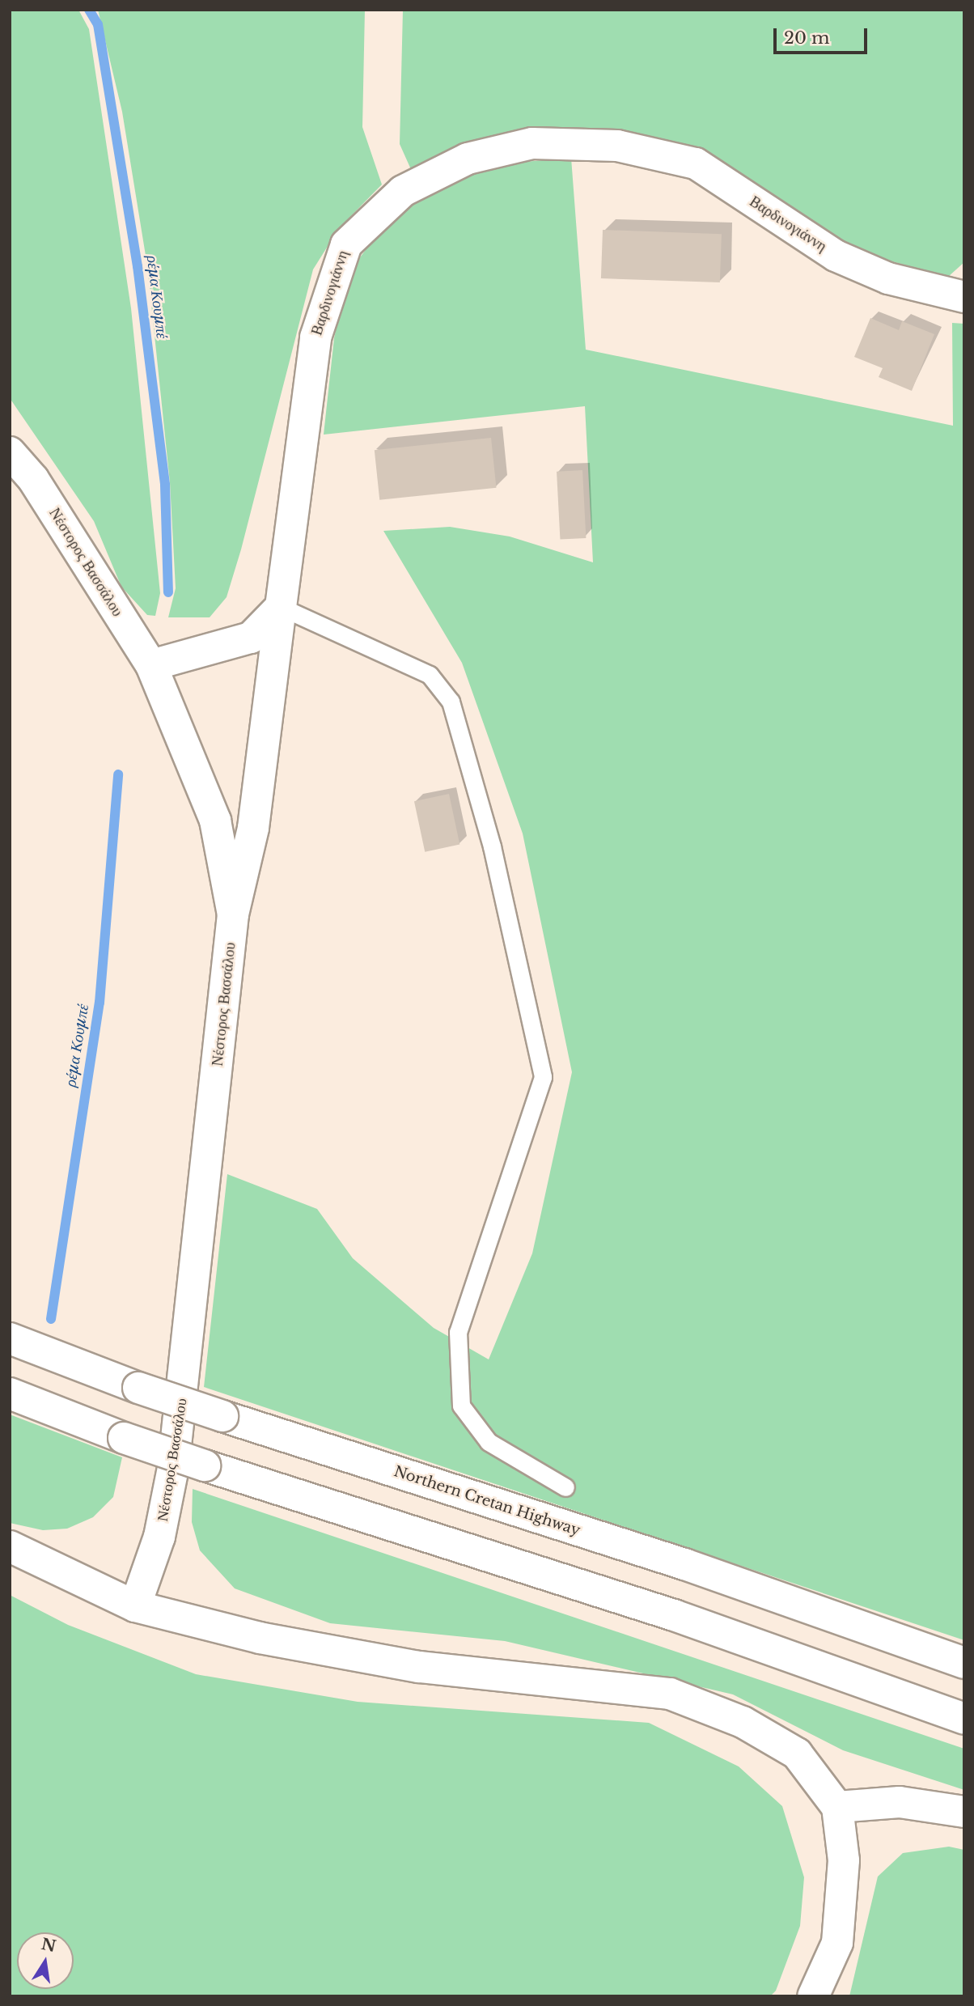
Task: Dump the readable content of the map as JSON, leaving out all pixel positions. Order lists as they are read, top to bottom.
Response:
{
  "streets": {
    "main road": ["Βαρδινογιάννη", "Νέστορος Βασσάλου", "Northern Cretan Highway"]
  },
  "crossings": [
    ["Βαρδινογιάννη", "Νέστορος Βασσάλου"]
  ],
  "water": ["ρέμα Κουμπέ"],
  "scale_bar": "20 m",
  "north": "top"
}
